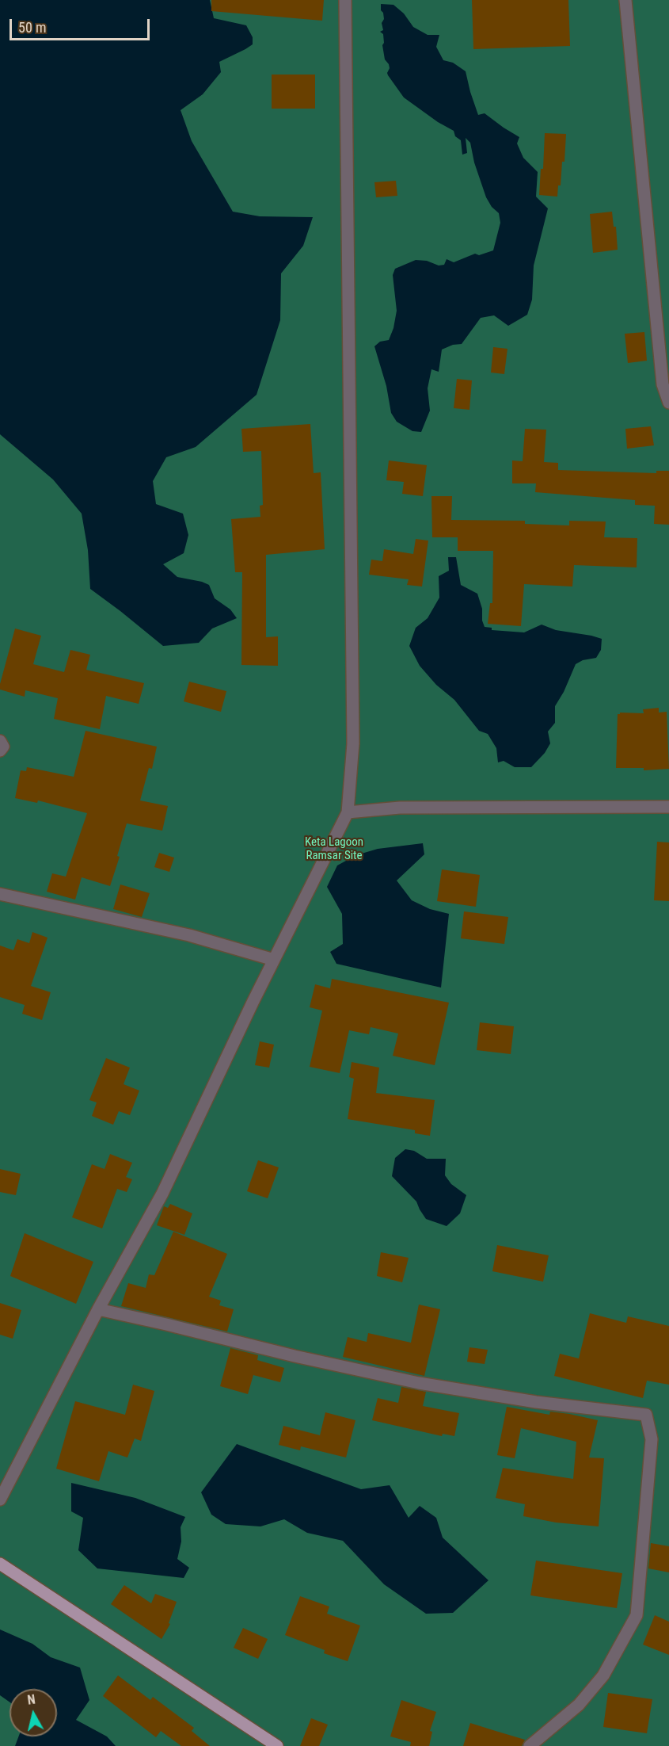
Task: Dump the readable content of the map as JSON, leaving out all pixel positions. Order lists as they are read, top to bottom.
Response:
{
  "parks": ["Keta Lagoon Ramsar Site"],
  "scale_bar": "50 m",
  "north": "top"
}
